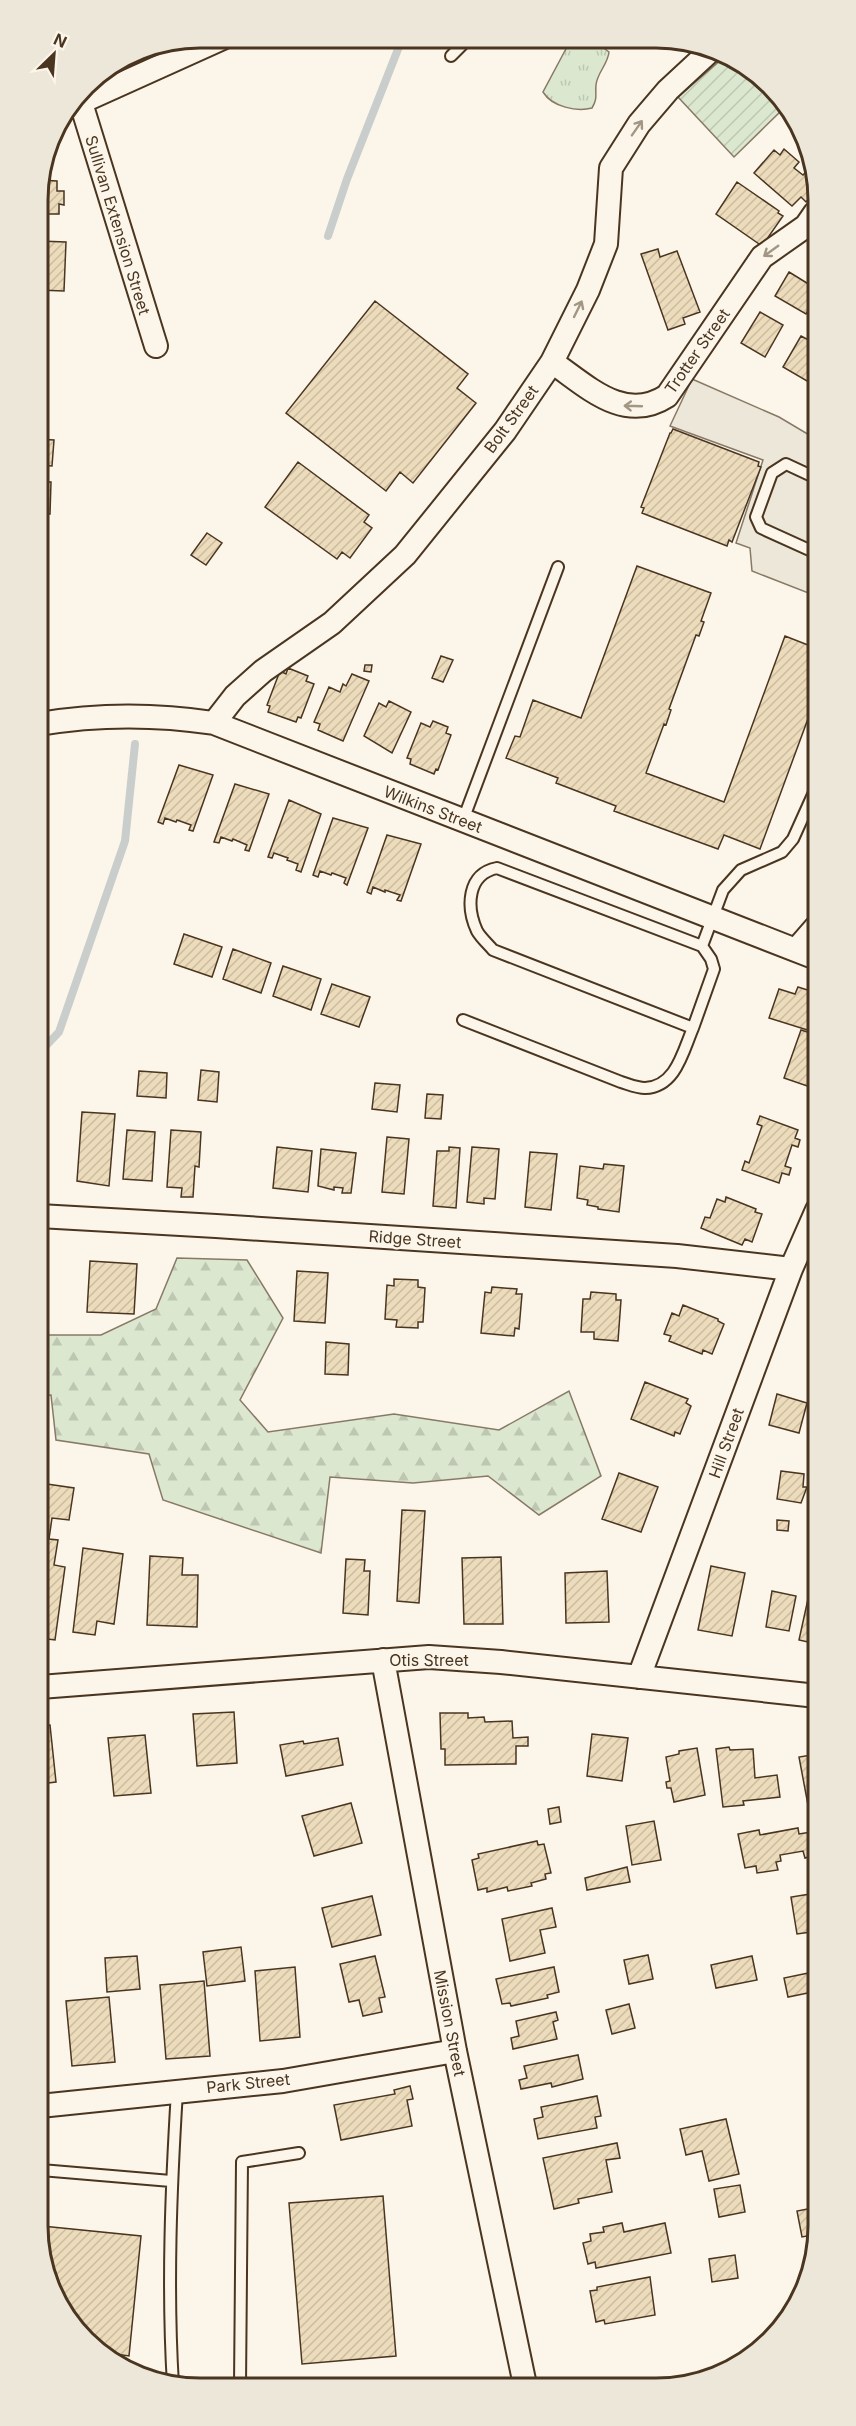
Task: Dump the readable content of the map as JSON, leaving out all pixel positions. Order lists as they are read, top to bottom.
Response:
{
  "streets": {
    "street": [
      "Sullivan Extension Street",
      "Trotter Street",
      "Bolt Street",
      "Wilkins Street",
      "Ridge Street",
      "Hill Street",
      "Otis Street",
      "Mission Street",
      "Park Street"
    ]
  },
  "crossings": [
    ["Trotter Street", "Bolt Street"],
    ["Bolt Street", "Wilkins Street"],
    ["Ridge Street", "Hill Street"],
    ["Hill Street", "Otis Street"],
    ["Otis Street", "Mission Street"],
    ["Mission Street", "Park Street"]
  ],
  "one_way": ["Trotter Street", "Bolt Street"],
  "north": "top right"
}
